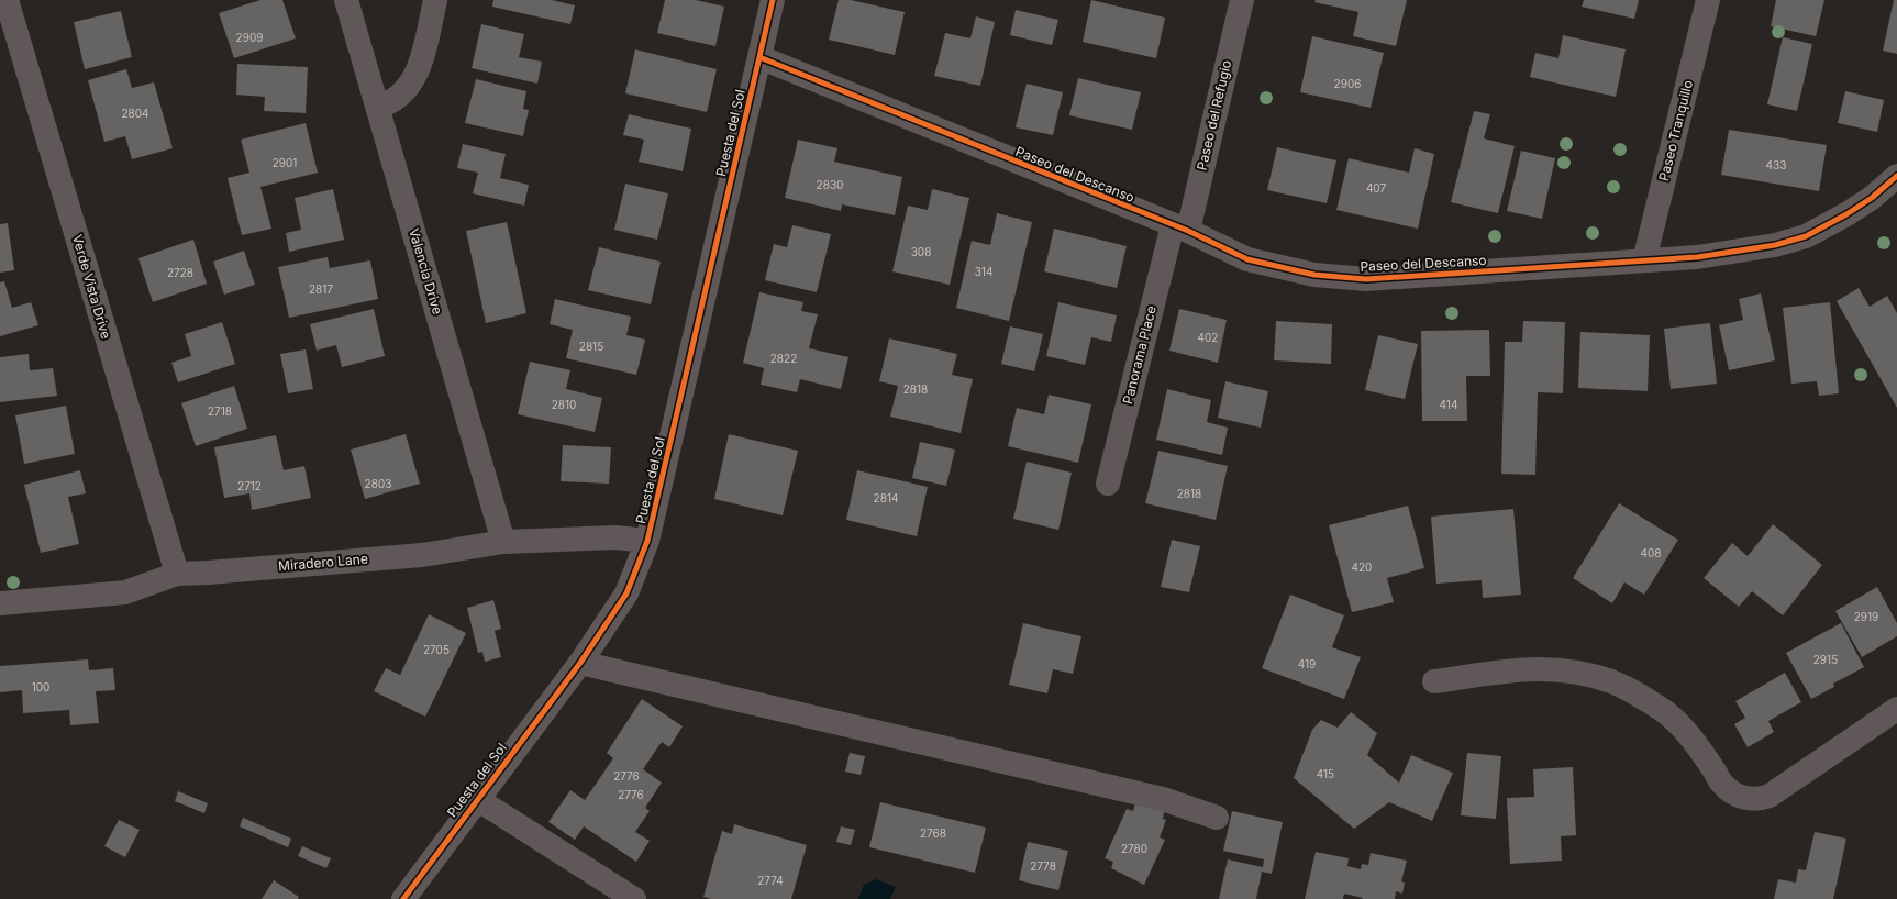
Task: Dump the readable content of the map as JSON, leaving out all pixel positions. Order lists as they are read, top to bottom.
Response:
{
  "streets": {
    "street": [
      "Paseo del Refugio",
      "Paseo Tranquillo",
      "Puesta del Sol",
      "Paseo del Descanso",
      "Valencia Drive",
      "Verde Vista Drive",
      "Panorama Place",
      "Miradero Lane"
    ]
  },
  "crossings": [
    ["Paseo del Refugio", "Paseo del Descanso"],
    ["Paseo del Refugio", "Panorama Place"],
    ["Paseo Tranquillo", "Paseo del Descanso"],
    ["Puesta del Sol", "Paseo del Descanso"],
    ["Puesta del Sol", "Miradero Lane"],
    ["Paseo del Descanso", "Panorama Place"],
    ["Valencia Drive", "Miradero Lane"],
    ["Verde Vista Drive", "Miradero Lane"]
  ],
  "house_numbers": [
    "2909",
    "2906",
    "2804",
    "2901",
    "433",
    "2830",
    "407",
    "308",
    "314",
    "2728",
    "2817",
    "402",
    "2815",
    "2822",
    "2818",
    "2810",
    "414",
    "2718",
    "2803",
    "2712",
    "2818",
    "2814",
    "408",
    "420",
    "2919",
    "2705",
    "2915",
    "419",
    "100",
    "415",
    "2776",
    "2776",
    "2768",
    "2780",
    "2778",
    "2774"
  ]
}
